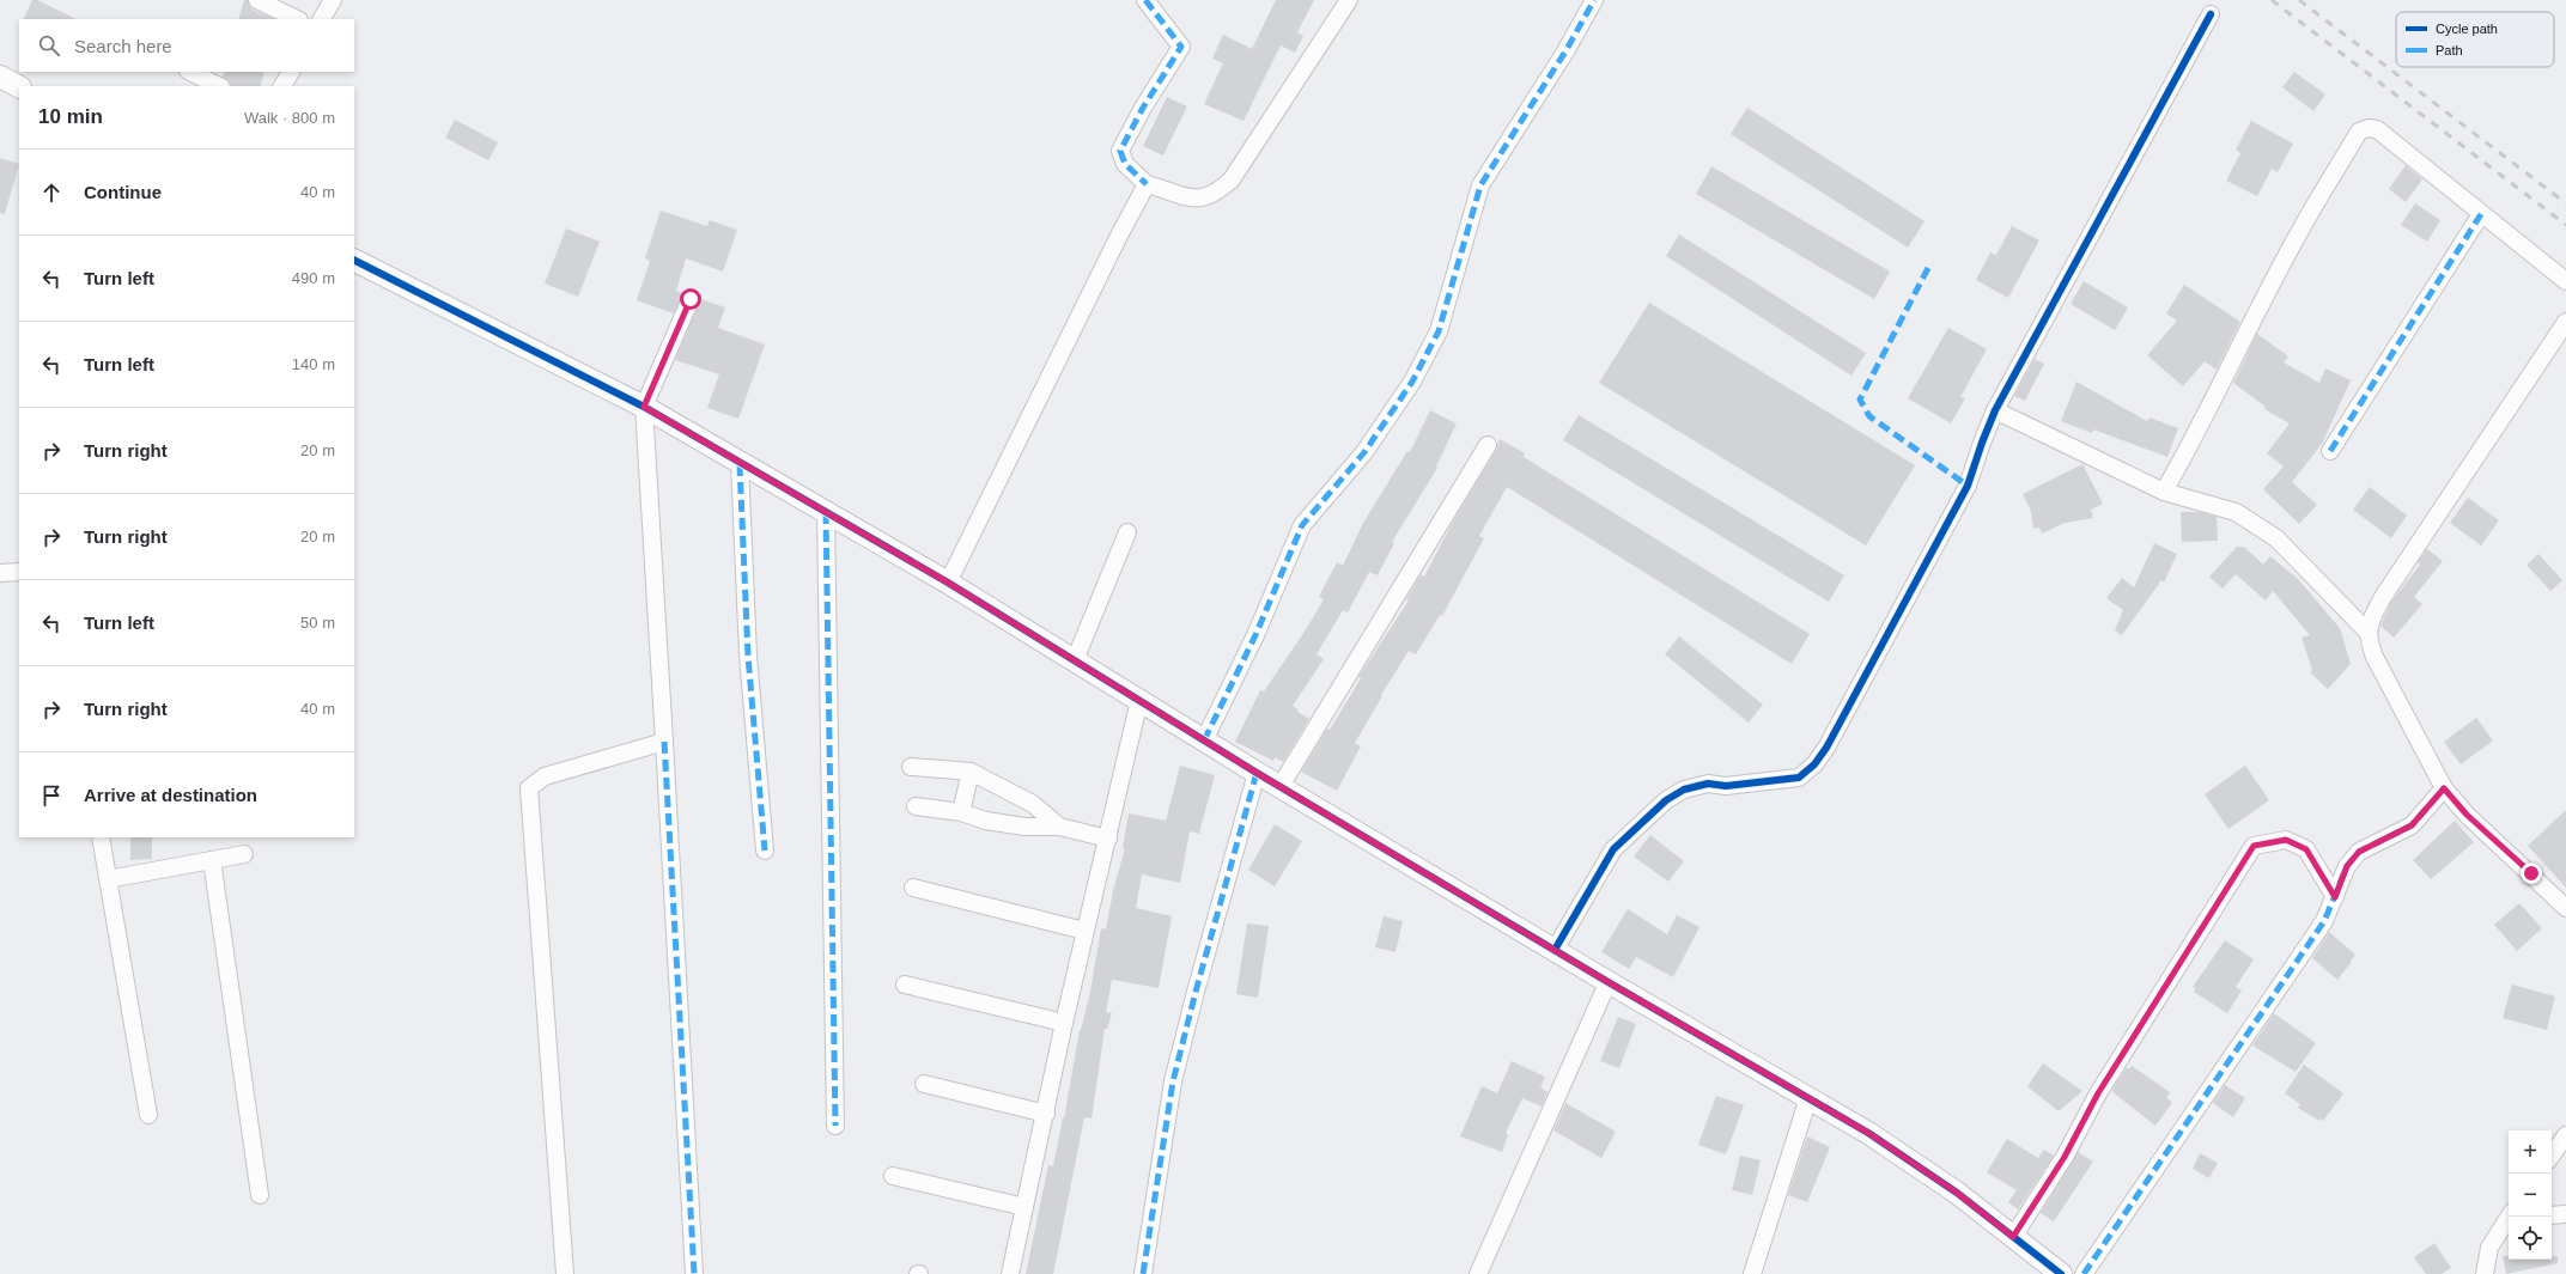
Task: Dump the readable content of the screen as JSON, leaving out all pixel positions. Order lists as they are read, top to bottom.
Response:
{
  "legend": ["Cycle path", "Path"],
  "page": {
    "search": "Search here",
    "heading": ["10 min", "Walk · 800 m"],
    "list": [
      ["Continue", "40 m"],
      ["Turn left", "490 m"],
      ["Turn left", "140 m"],
      ["Turn right", "20 m"],
      ["Turn right", "20 m"],
      ["Turn left", "50 m"],
      ["Turn right", "40 m"],
      "Arrive at destination"
    ],
    "map_buttons": ["+", "−"]
  }
}
